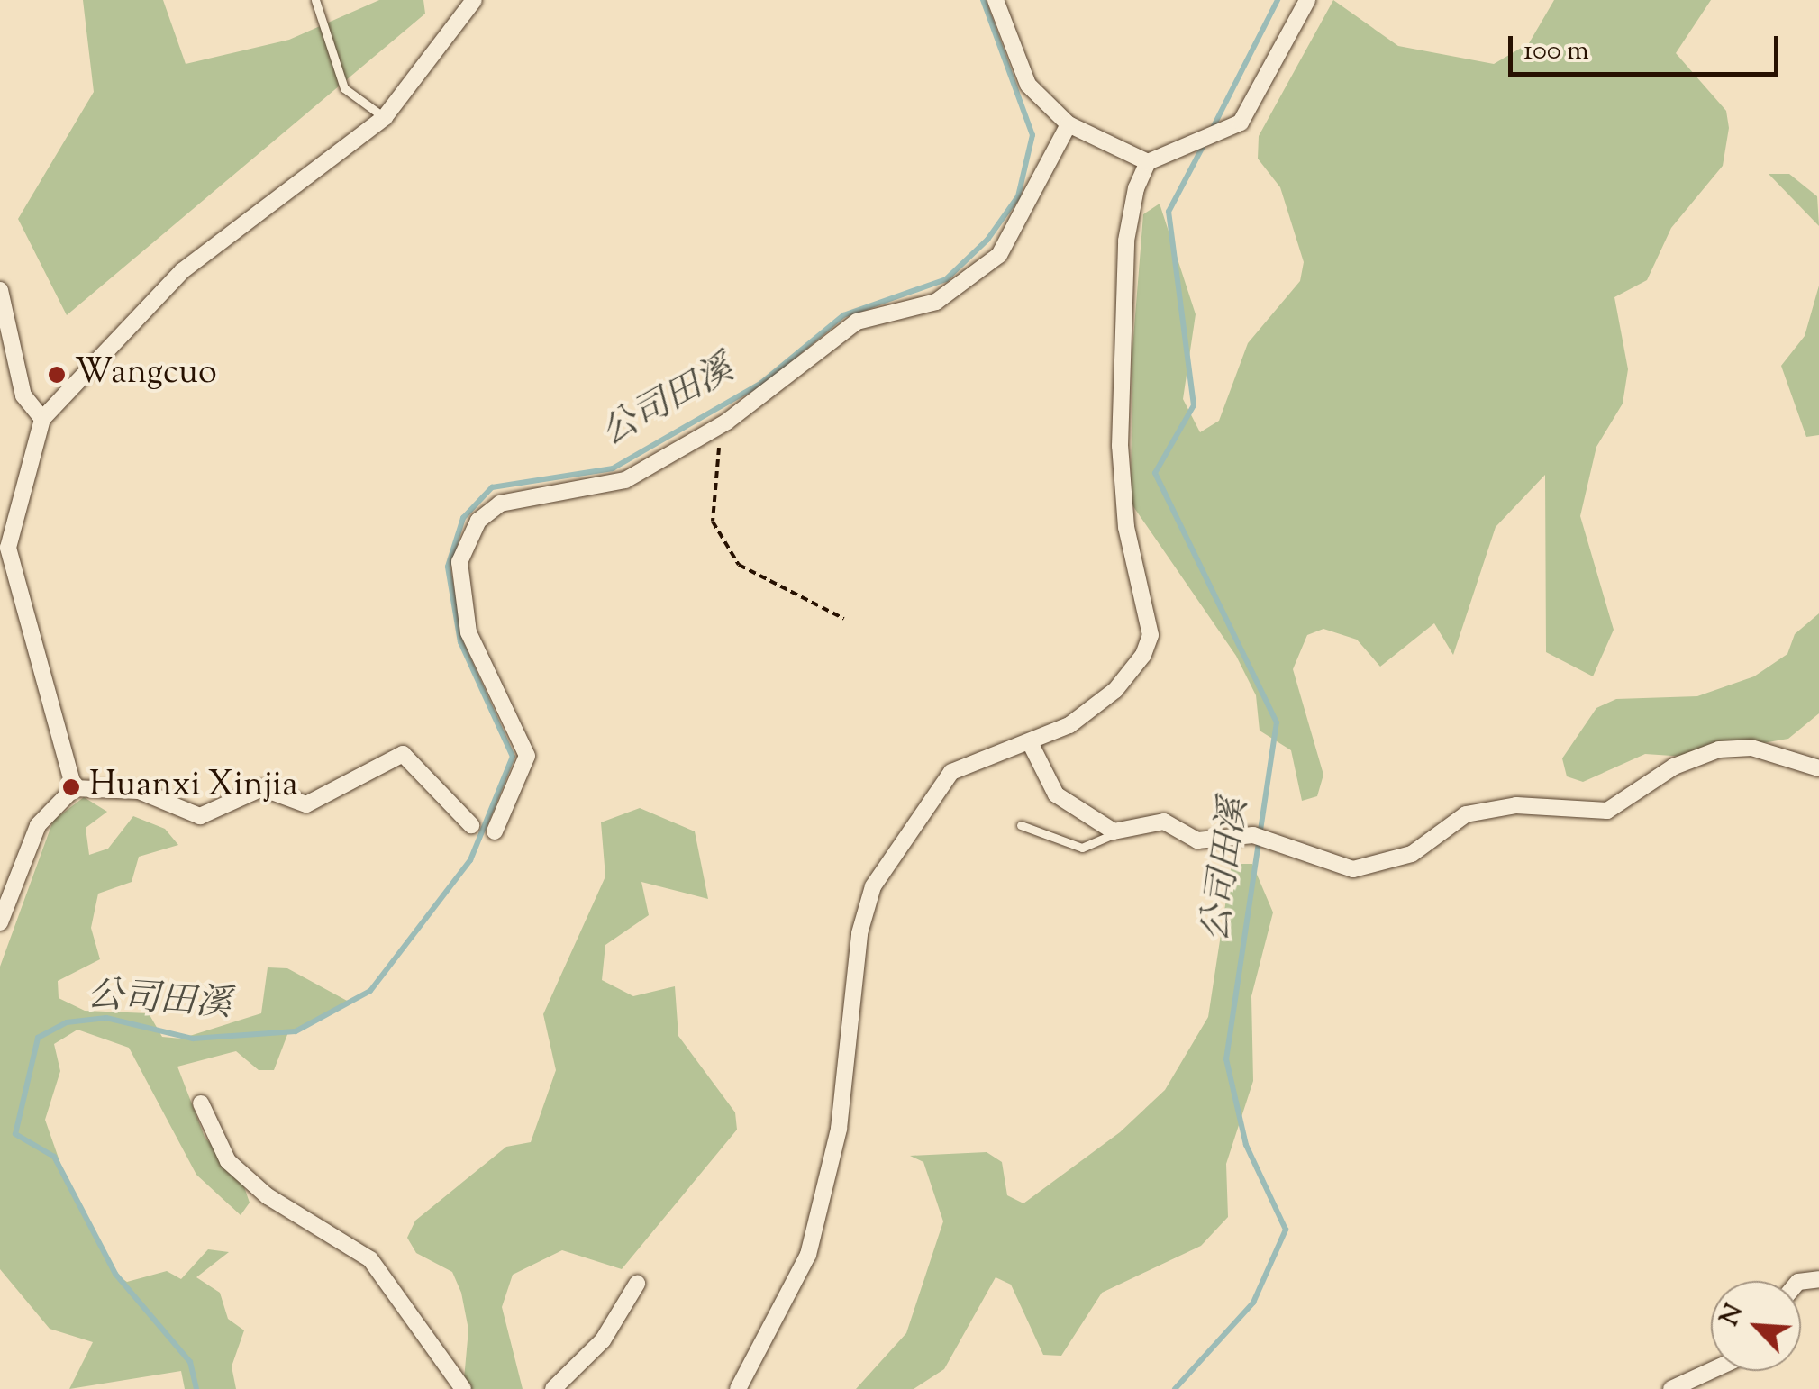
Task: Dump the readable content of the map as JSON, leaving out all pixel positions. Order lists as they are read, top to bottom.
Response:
{
  "water": ["公司田溪"],
  "places": ["Wangcuo", "Huanxi Xinjia"],
  "scale_bar": "100 m",
  "north": "top left"
}
